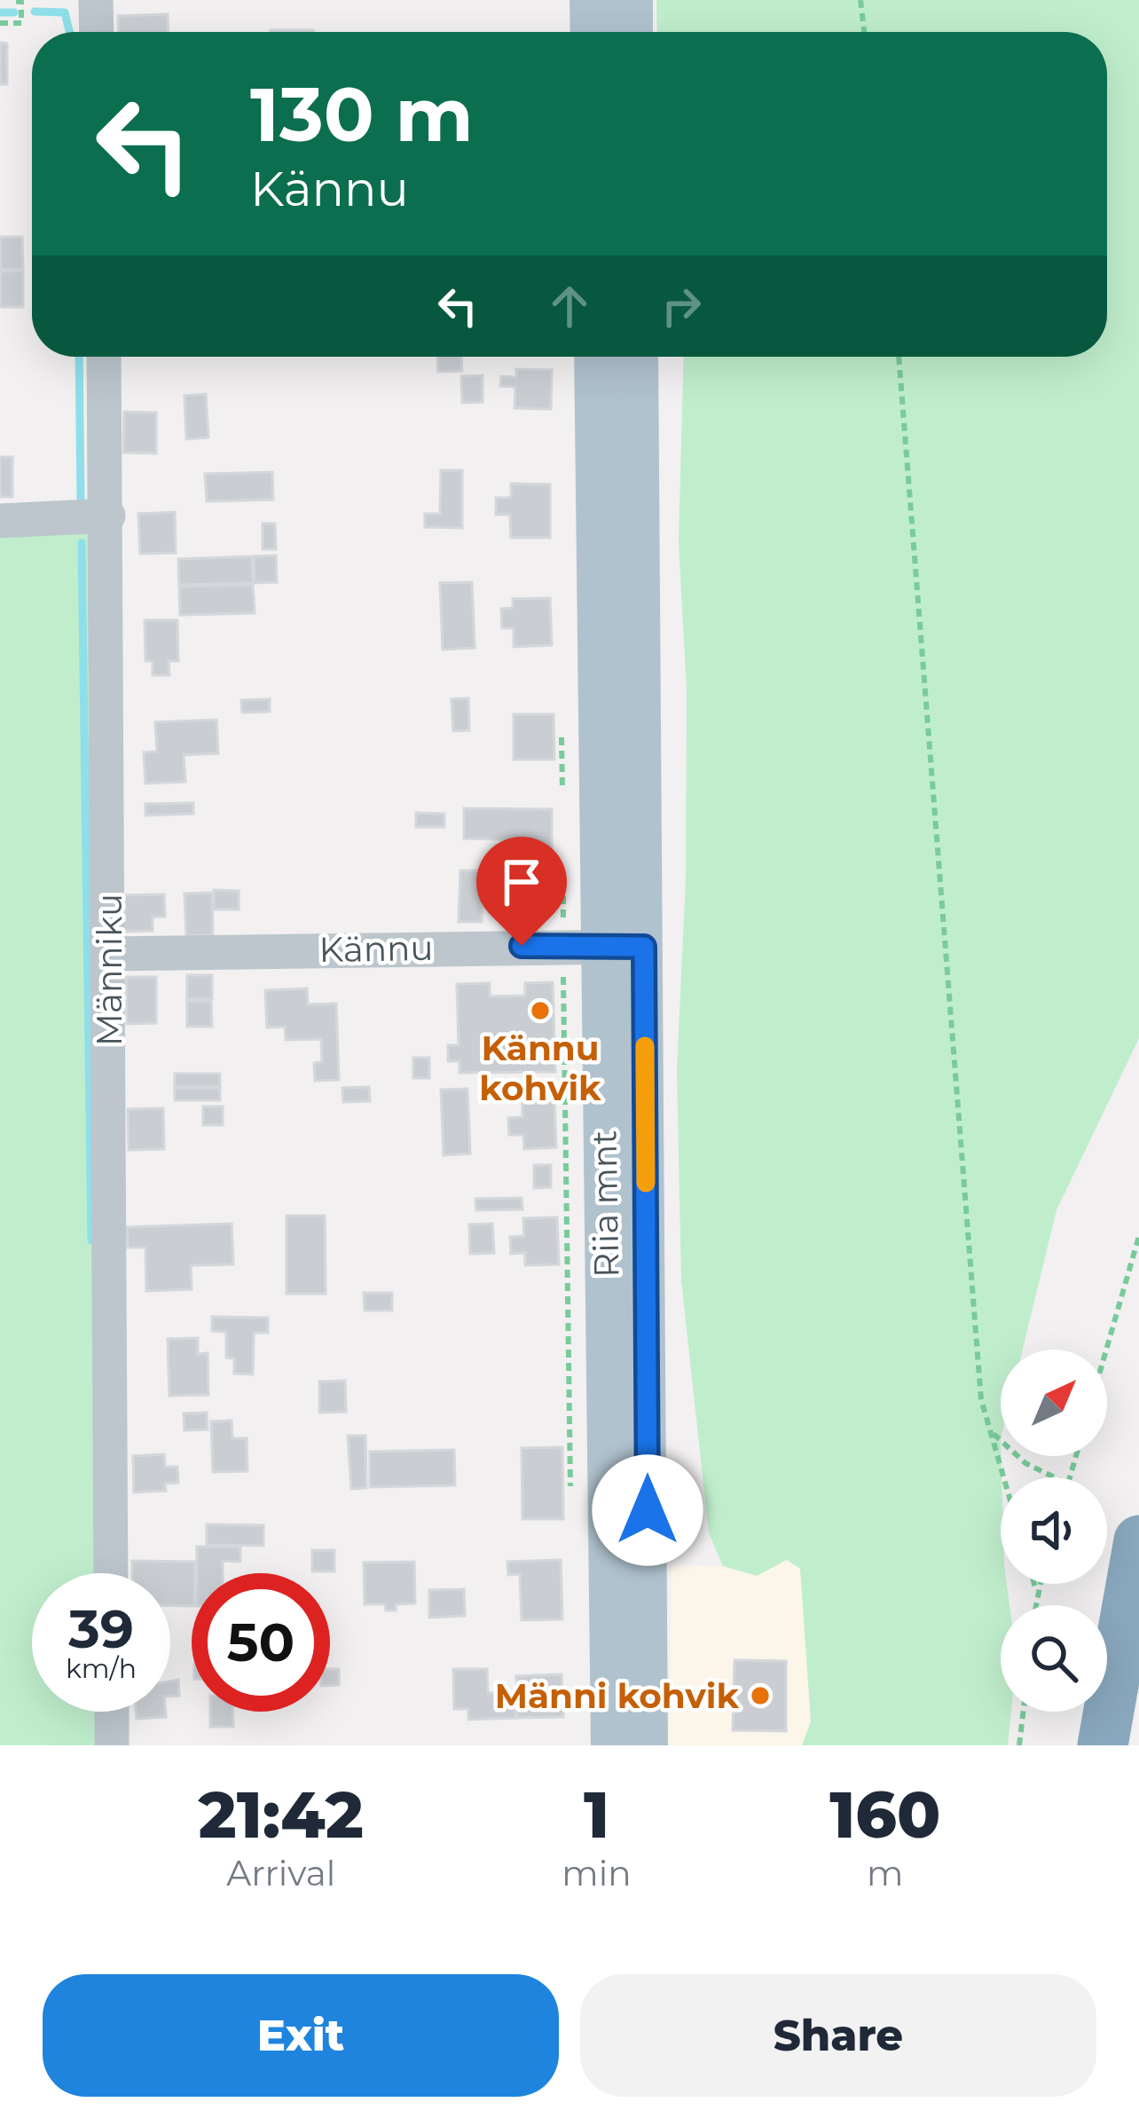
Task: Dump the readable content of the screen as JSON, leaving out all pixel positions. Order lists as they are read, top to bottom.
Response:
{
  "streets": {
    "main road": ["Riia mnt"],
    "street": ["Kännu", "Männiku"]
  },
  "crossings": [
    ["Kännu", "Männiku"],
    ["Kännu", "Riia mnt"]
  ],
  "places": ["Kännu kohvik", "Männi kohvik"],
  "north": "top right",
  "page": {
    "turn": ["130 m", "Kännu"],
    "speed": "39 km/h",
    "limit": "50",
    "eta": [
      "21:42",
      "Arrival",
      "1",
      "min",
      "160",
      "m"
    ],
    "buttons": ["Exit", "Share"]
  }
}
